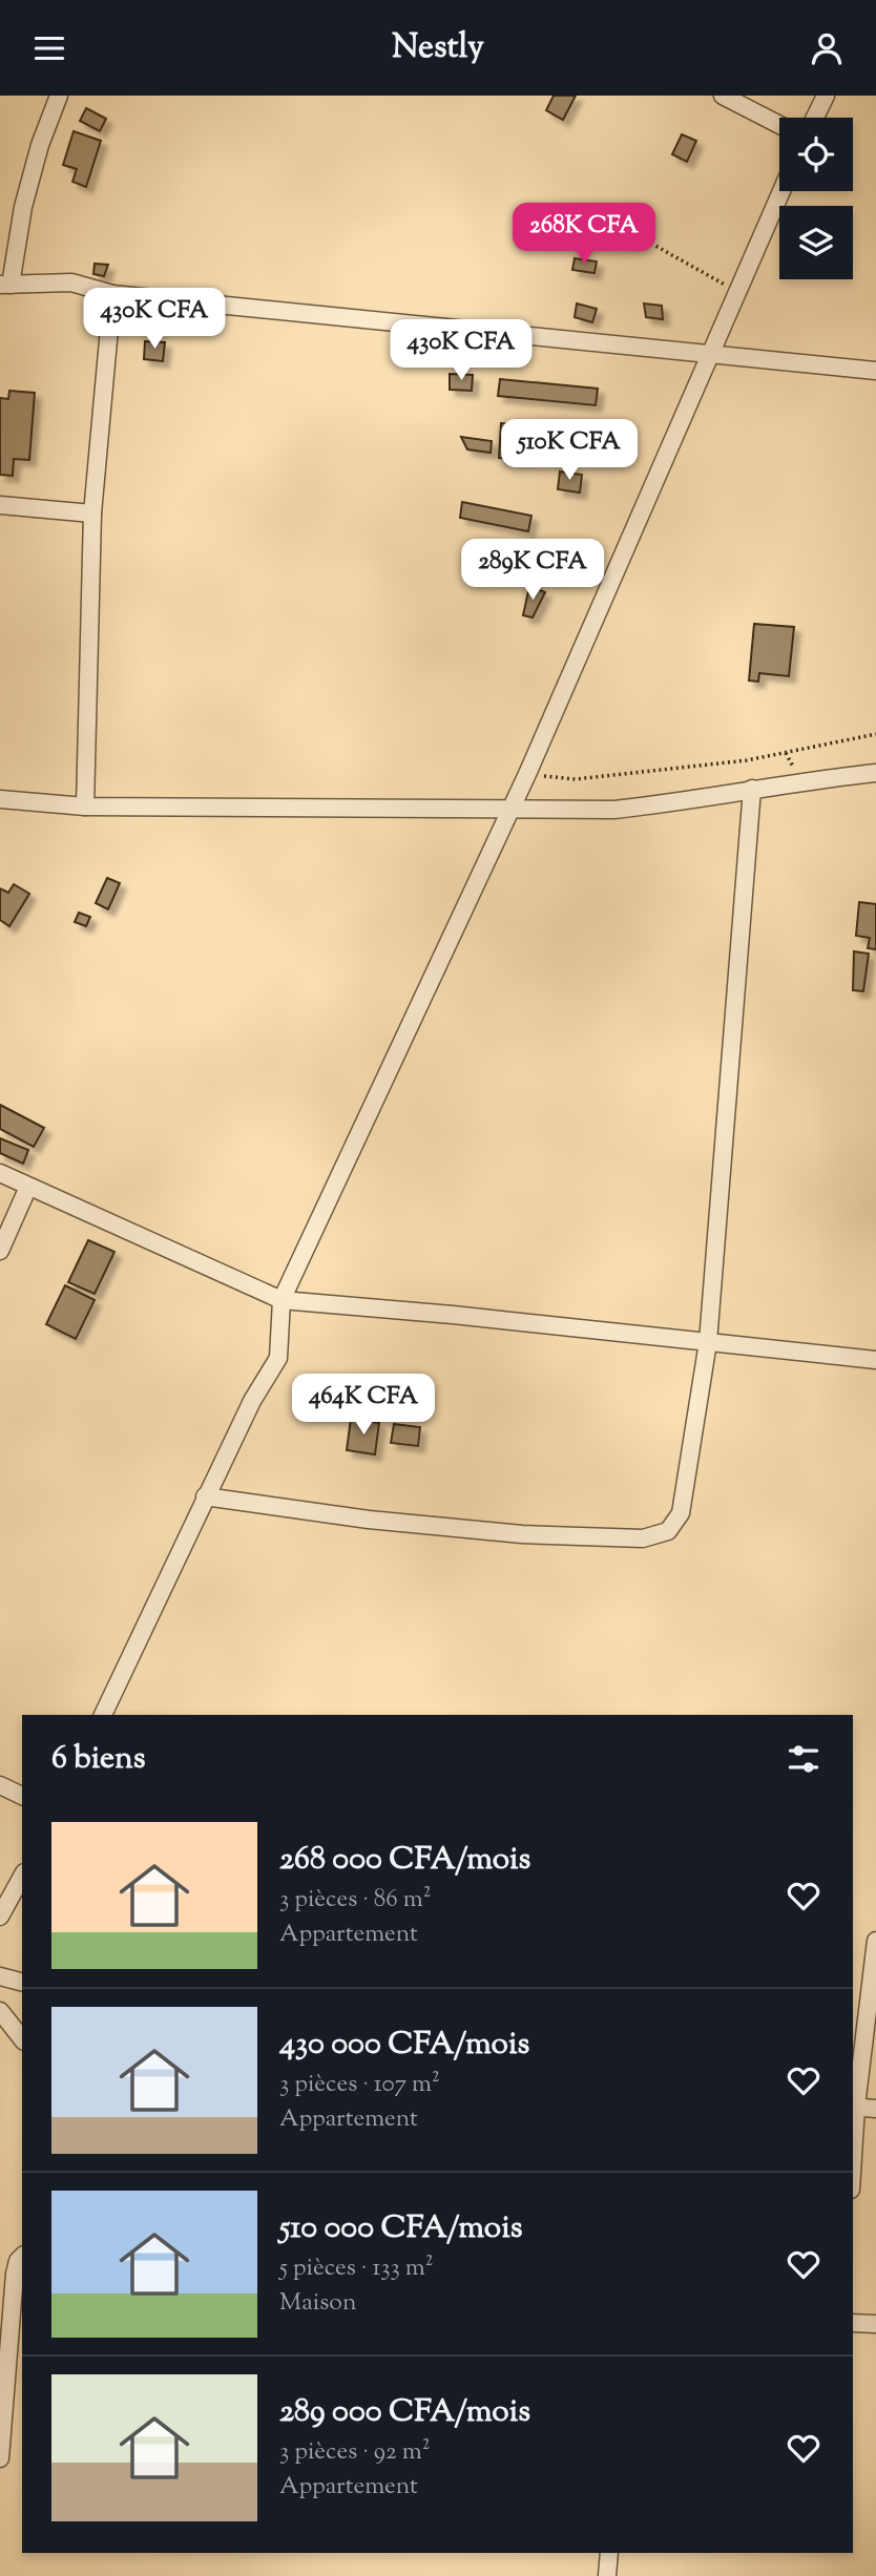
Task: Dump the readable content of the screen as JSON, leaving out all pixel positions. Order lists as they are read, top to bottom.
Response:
{
  "page": {
    "header": "Nestly",
    "price": [
      "268K CFA",
      "430K CFA",
      "430K CFA",
      "510K CFA",
      "289K CFA",
      "464K CFA"
    ],
    "heading": "6 biens",
    "list": [
      {
        "name": "268 000 CFA/mois",
        "note": "3 pièces · 86 m² · Appartement"
      },
      {
        "name": "430 000 CFA/mois",
        "note": "3 pièces · 107 m² · Appartement"
      },
      {
        "name": "510 000 CFA/mois",
        "note": "5 pièces · 133 m² · Maison"
      },
      {
        "name": "289 000 CFA/mois",
        "note": "3 pièces · 92 m² · Appartement"
      }
    ]
  }
}
